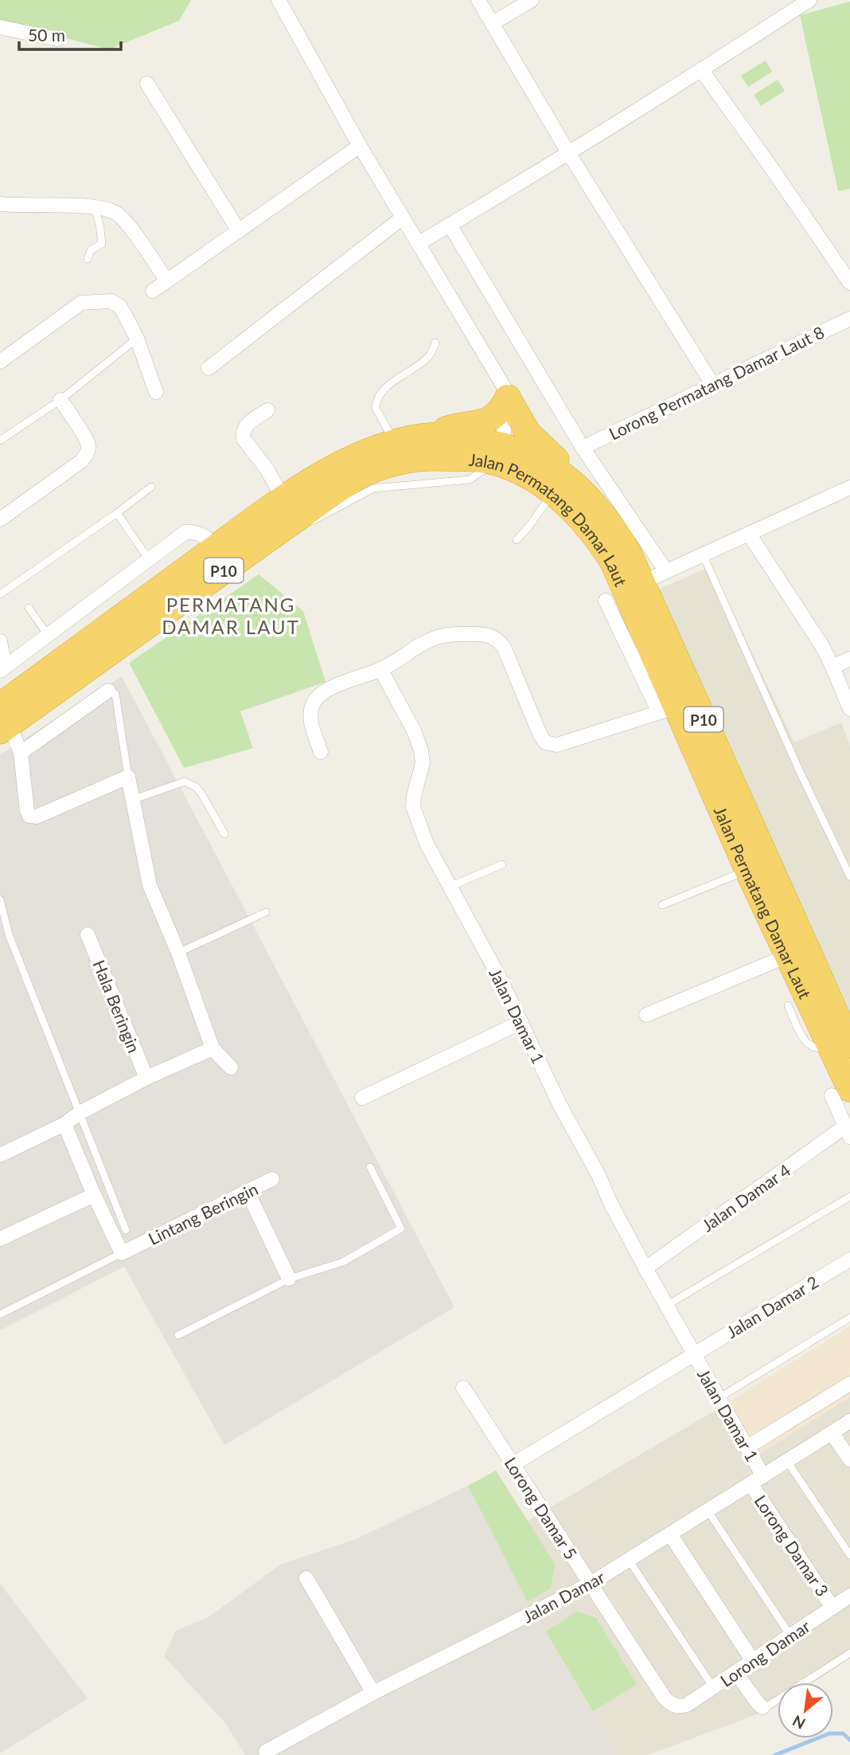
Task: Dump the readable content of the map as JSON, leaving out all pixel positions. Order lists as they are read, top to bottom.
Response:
{
  "streets": {
    "highway": ["Jalan Permatang Damar Laut", "P10"],
    "street": [
      "Lorong Permatang Damar Laut 8",
      "Hala Beringin",
      "Jalan Damar 1",
      "Jalan Damar 4",
      "Lintang Beringin",
      "Jalan Damar 2",
      "Lorong Damar 5",
      "Lorong Damar 3",
      "Jalan Damar",
      "Lorong Damar"
    ]
  },
  "crossings": [
    ["Jalan Damar 1", "Jalan Damar 4"],
    ["Jalan Damar 1", "Jalan Damar 2"],
    ["Jalan Damar 1", "Lorong Damar 5"],
    ["Jalan Damar 1", "Lorong Damar 3"],
    ["Jalan Damar 1", "Jalan Damar"],
    ["Lorong Damar 5", "Jalan Damar"],
    ["Lorong Damar 5", "Lorong Damar"],
    ["Lorong Damar 3", "Jalan Damar"],
    ["Lorong Damar 3", "Lorong Damar"]
  ],
  "districts": ["PERMATANG DAMAR LAUT"],
  "scale_bar": "50 m",
  "north": "bottom left"
}
